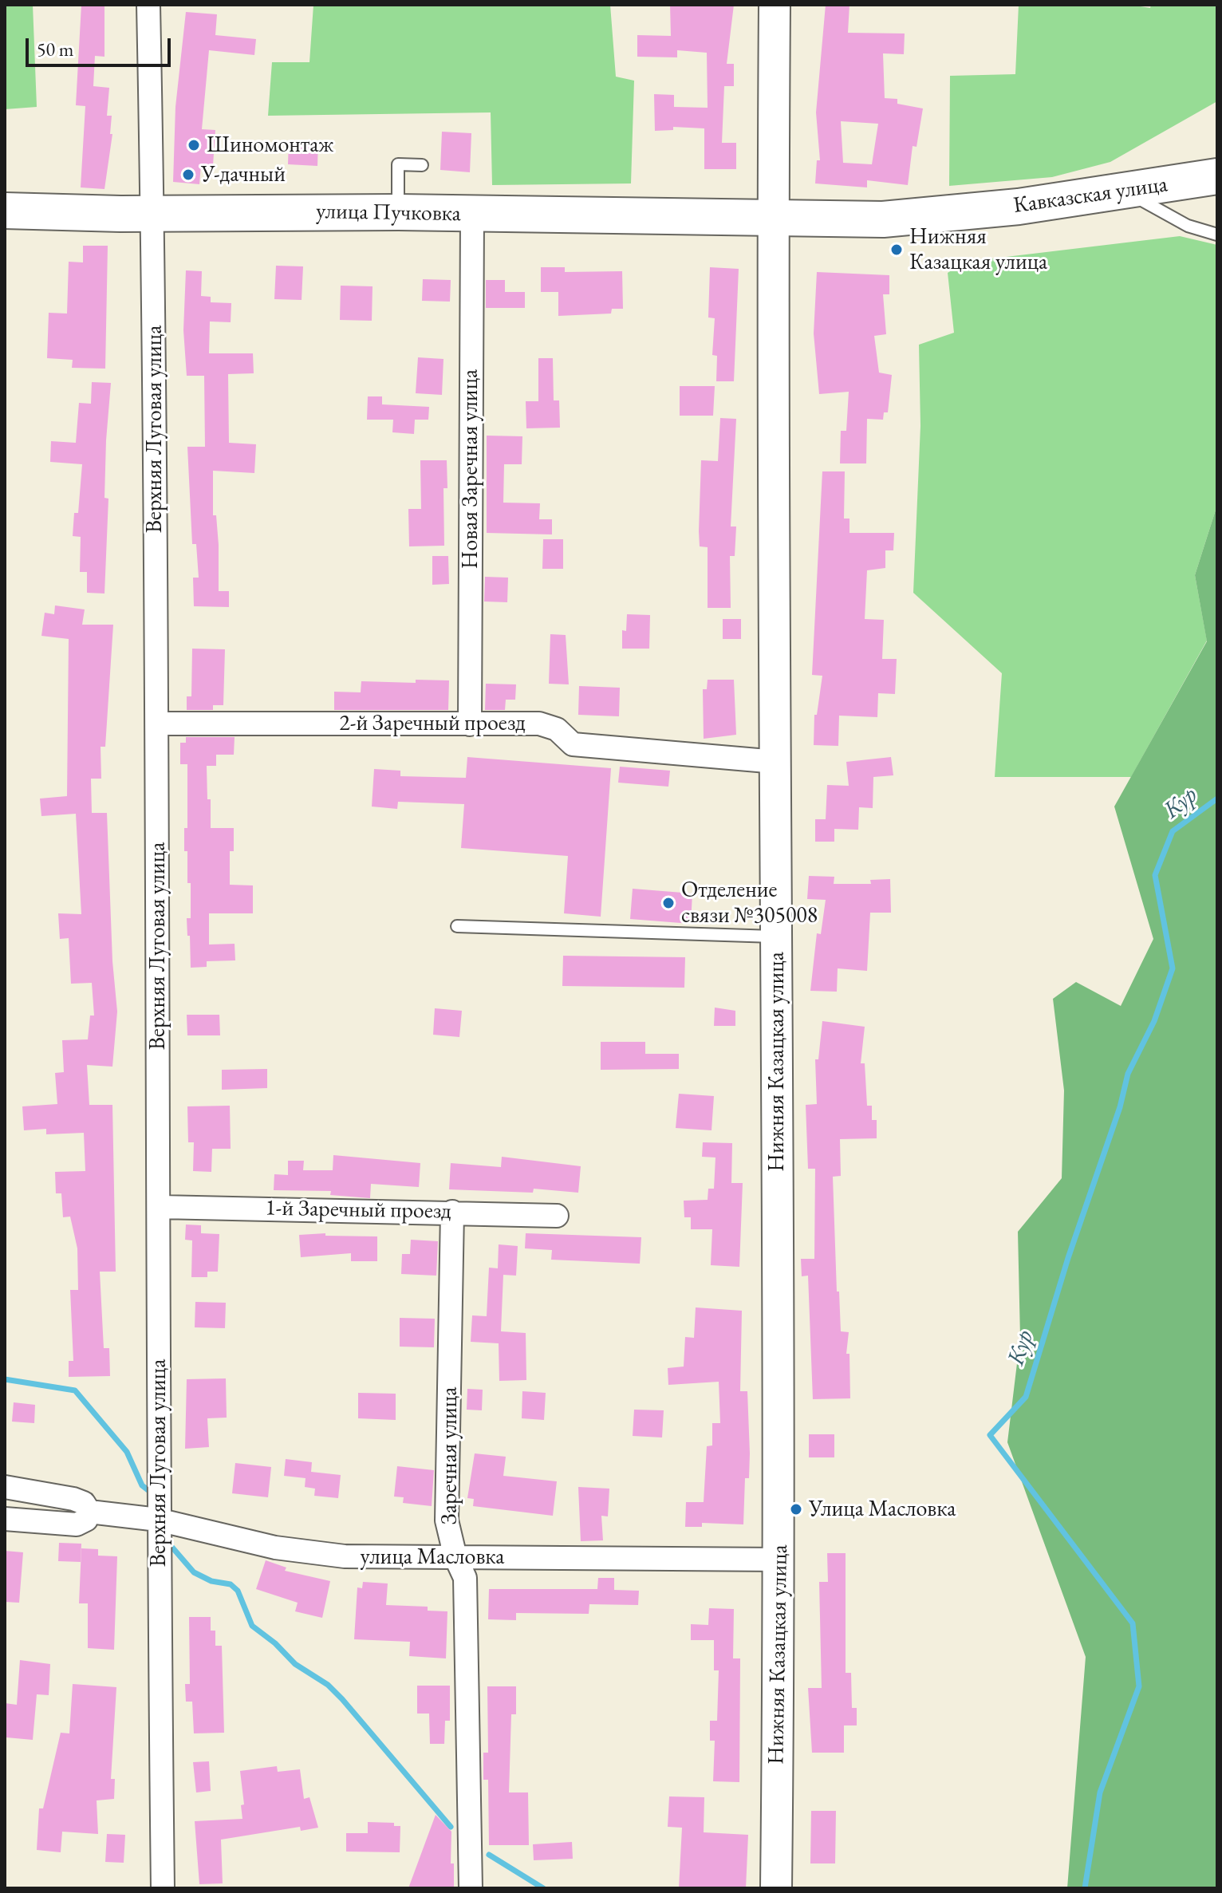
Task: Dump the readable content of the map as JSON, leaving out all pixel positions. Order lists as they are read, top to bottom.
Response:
{
  "streets": {
    "main road": ["Кавказская улица", "улица Пучковка"],
    "street": [
      "Верхняя Луговая улица",
      "Новая Заречная улица",
      "2-й Заречный проезд",
      "Нижняя Казацкая улица",
      "1-й Заречный проезд",
      "Заречная улица",
      "улица Масловка"
    ]
  },
  "crossings": [
    ["Кавказская улица", "улица Пучковка"],
    ["Кавказская улица", "Нижняя Казацкая улица"],
    ["улица Пучковка", "Верхняя Луговая улица"],
    ["улица Пучковка", "Новая Заречная улица"],
    ["улица Пучковка", "Нижняя Казацкая улица"],
    ["Верхняя Луговая улица", "2-й Заречный проезд"],
    ["Верхняя Луговая улица", "1-й Заречный проезд"],
    ["Верхняя Луговая улица", "улица Масловка"],
    ["Новая Заречная улица", "2-й Заречный проезд"],
    ["2-й Заречный проезд", "Нижняя Казацкая улица"],
    ["Нижняя Казацкая улица", "улица Масловка"],
    ["1-й Заречный проезд", "Заречная улица"],
    ["Заречная улица", "улица Масловка"]
  ],
  "water": ["Кур"],
  "places": [
    "Шиномонтаж",
    "У-дачный",
    "Нижняя Казацкая улица",
    "Отделение связи №305008",
    "Улица Масловка"
  ],
  "scale_bar": "50 m"
}
